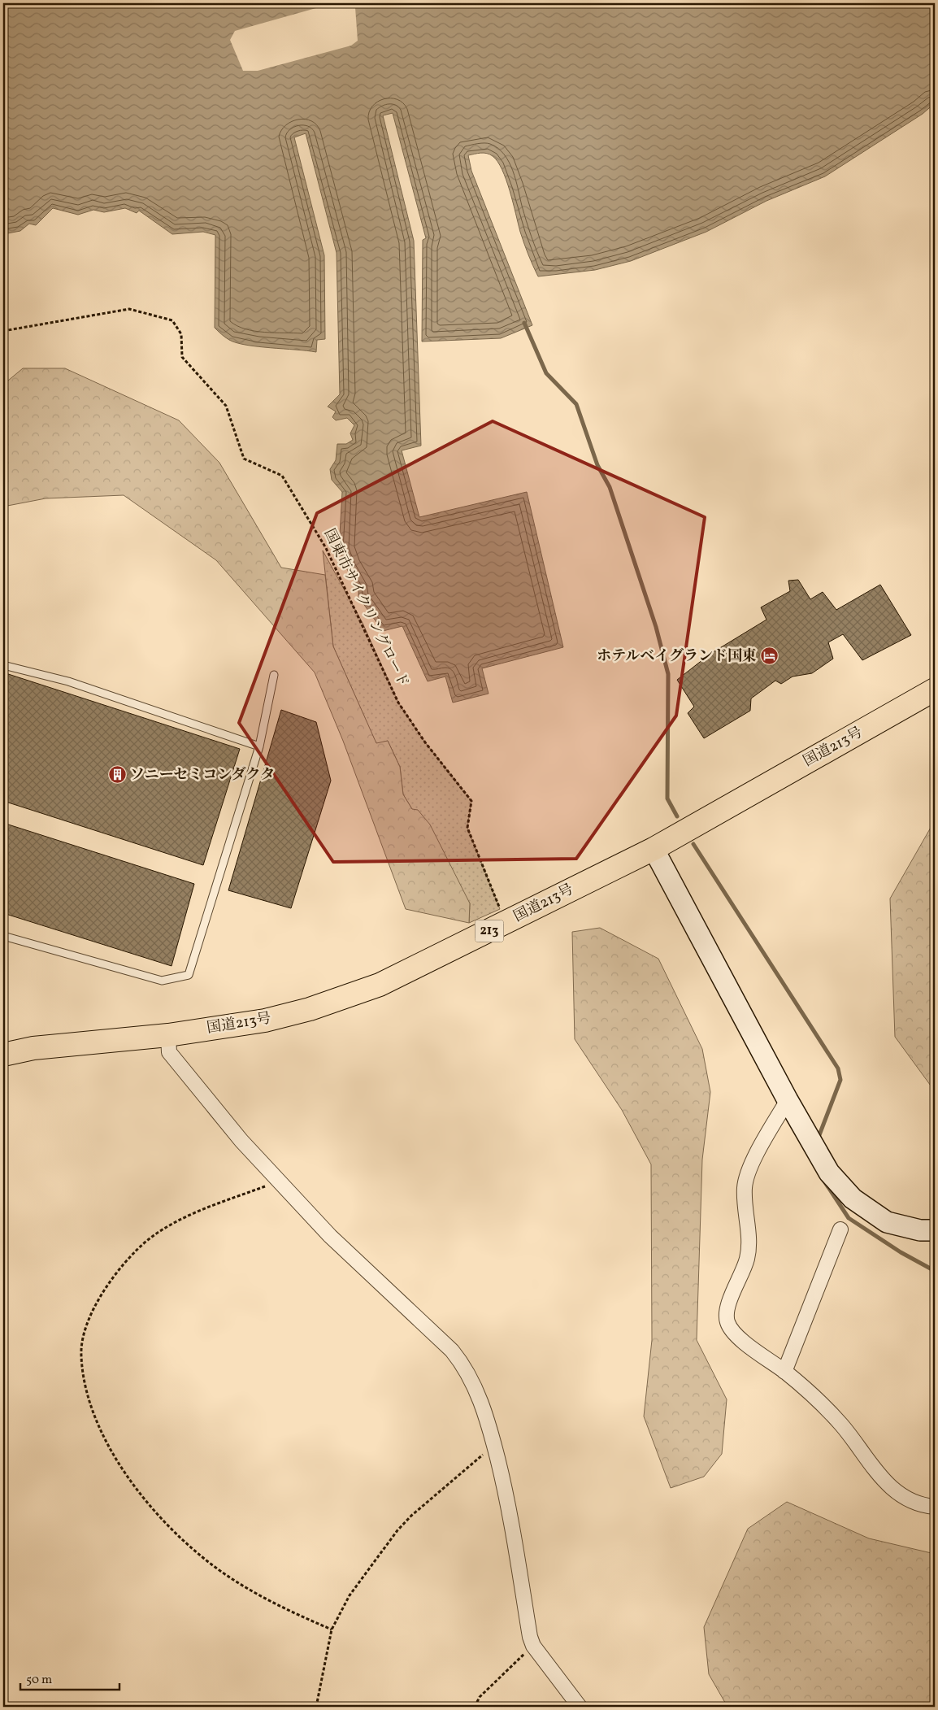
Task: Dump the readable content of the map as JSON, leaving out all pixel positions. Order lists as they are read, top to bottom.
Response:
{
  "streets": {
    "highway": ["国道213号", "213"],
    "path": ["国東市サイクリングロード"]
  },
  "places": {
    "hotel": ["ホテルベイグランド国東"],
    "building": ["ソニーセミコンダクタ"]
  },
  "scale_bar": "50 m"
}
